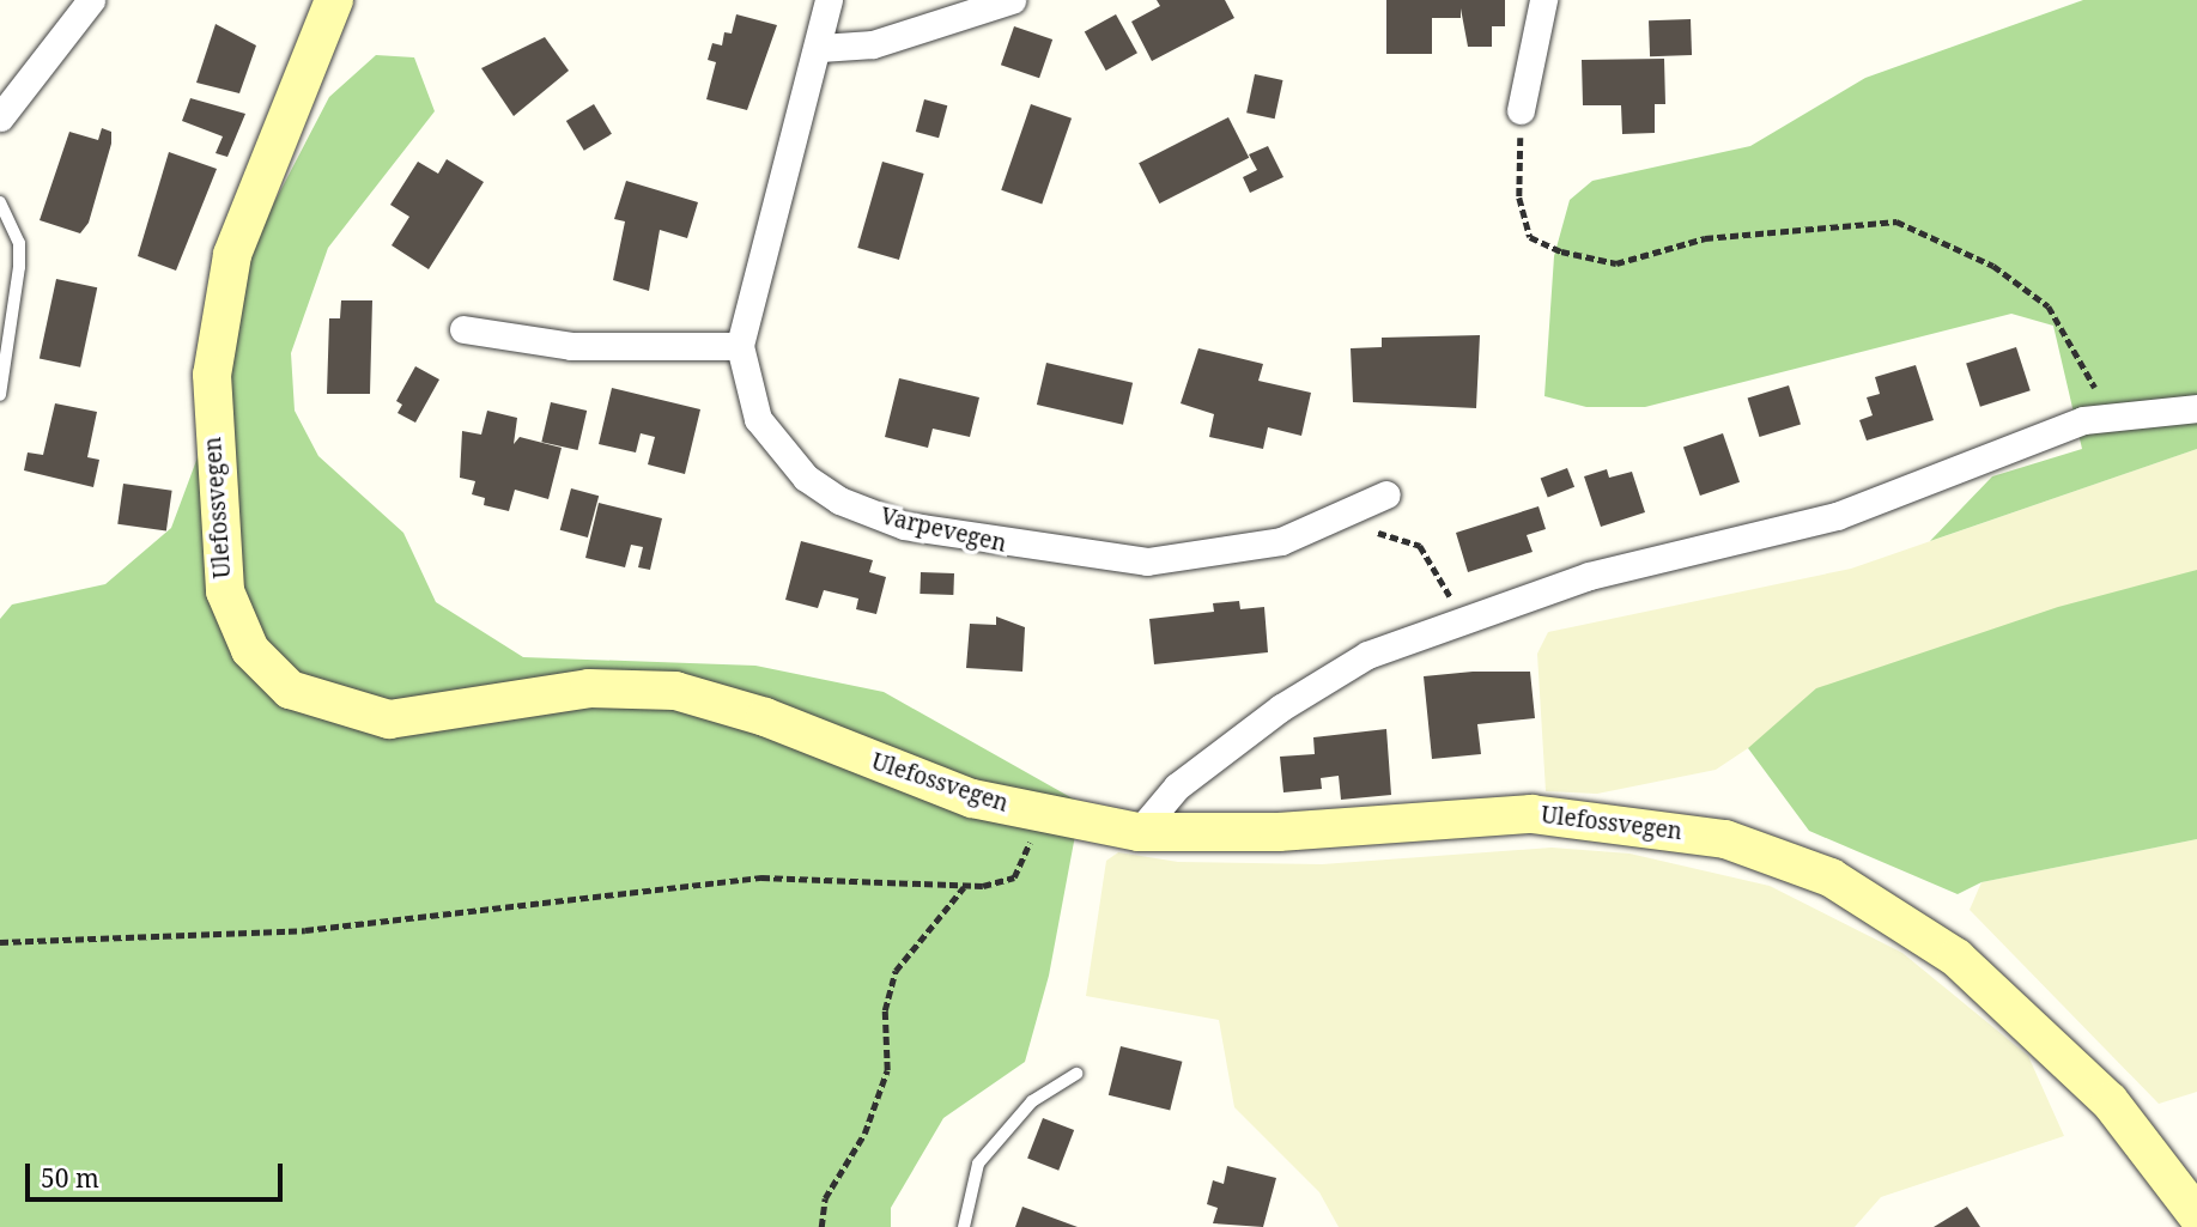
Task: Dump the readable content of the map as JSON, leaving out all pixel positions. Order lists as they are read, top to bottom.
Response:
{
  "streets": {
    "street": ["Ulefossvegen", "Varpevegen"]
  },
  "scale_bar": "50 m"
}
